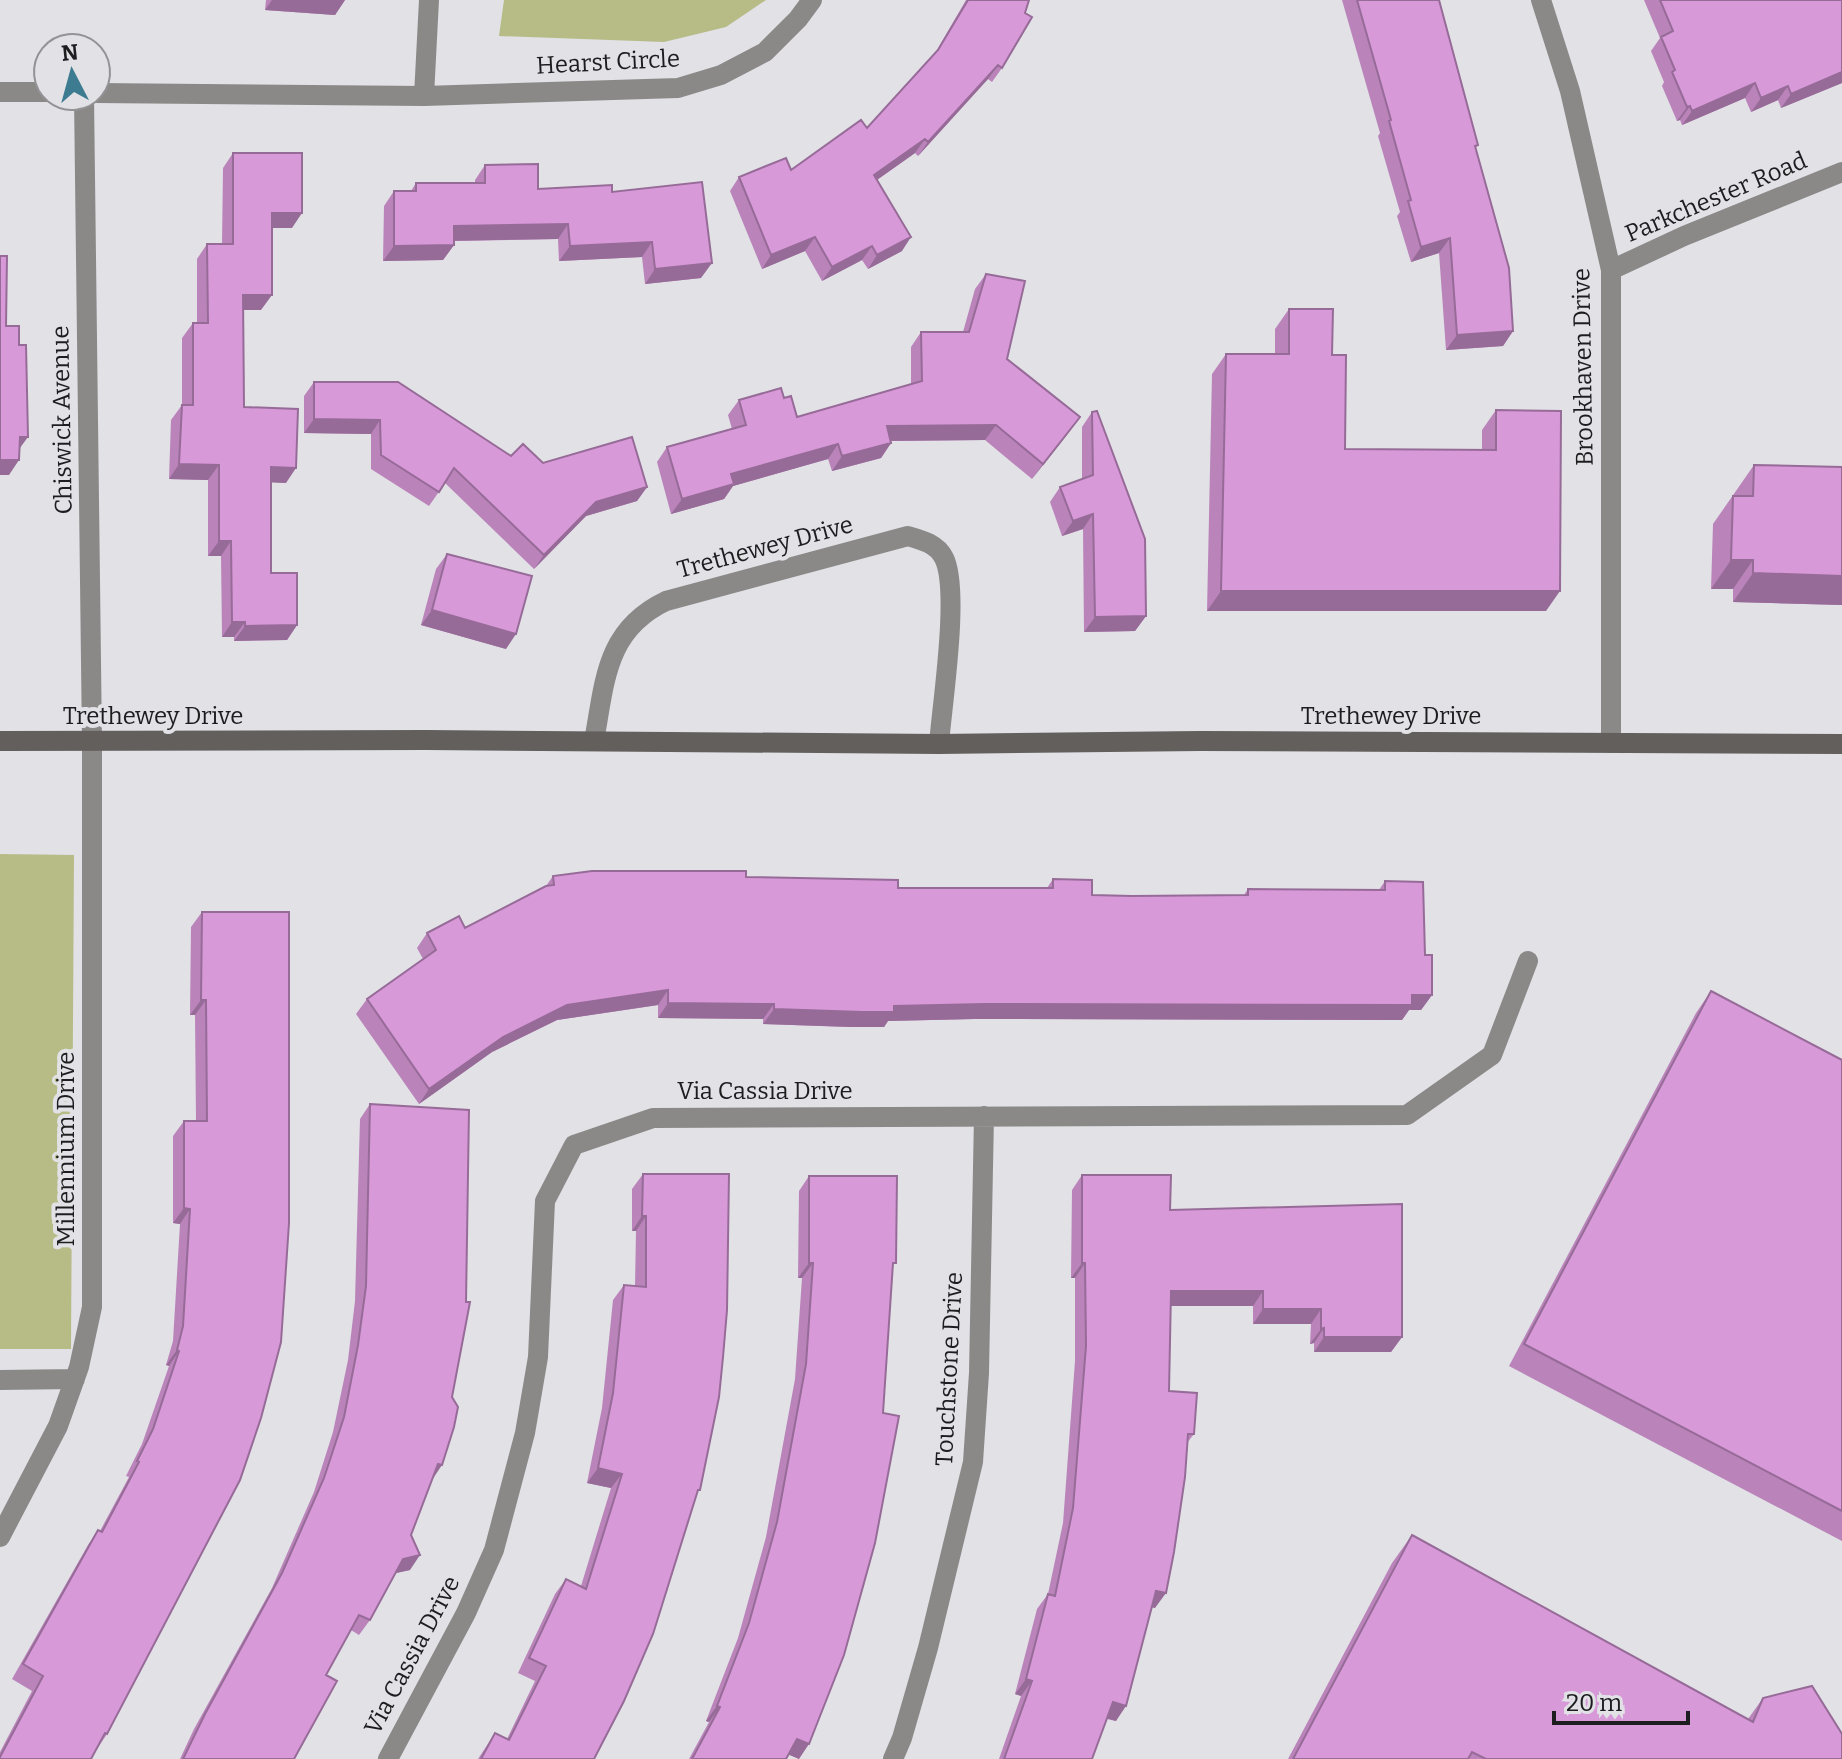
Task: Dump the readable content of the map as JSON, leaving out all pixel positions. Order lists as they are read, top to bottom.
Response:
{
  "streets": {
    "main road": ["Trethewey Drive"],
    "street": [
      "Hearst Circle",
      "Parkchester Road",
      "Brookhaven Drive",
      "Chiswick Avenue",
      "Via Cassia Drive",
      "Millennium Drive",
      "Touchstone Drive"
    ]
  },
  "crossings": [
    ["Parkchester Road", "Brookhaven Drive"],
    ["Brookhaven Drive", "Trethewey Drive"],
    ["Chiswick Avenue", "Trethewey Drive"],
    ["Chiswick Avenue", "Millennium Drive"],
    ["Trethewey Drive", "Millennium Drive"],
    ["Via Cassia Drive", "Touchstone Drive"]
  ],
  "scale_bar": "20 m",
  "north": "top"
}
